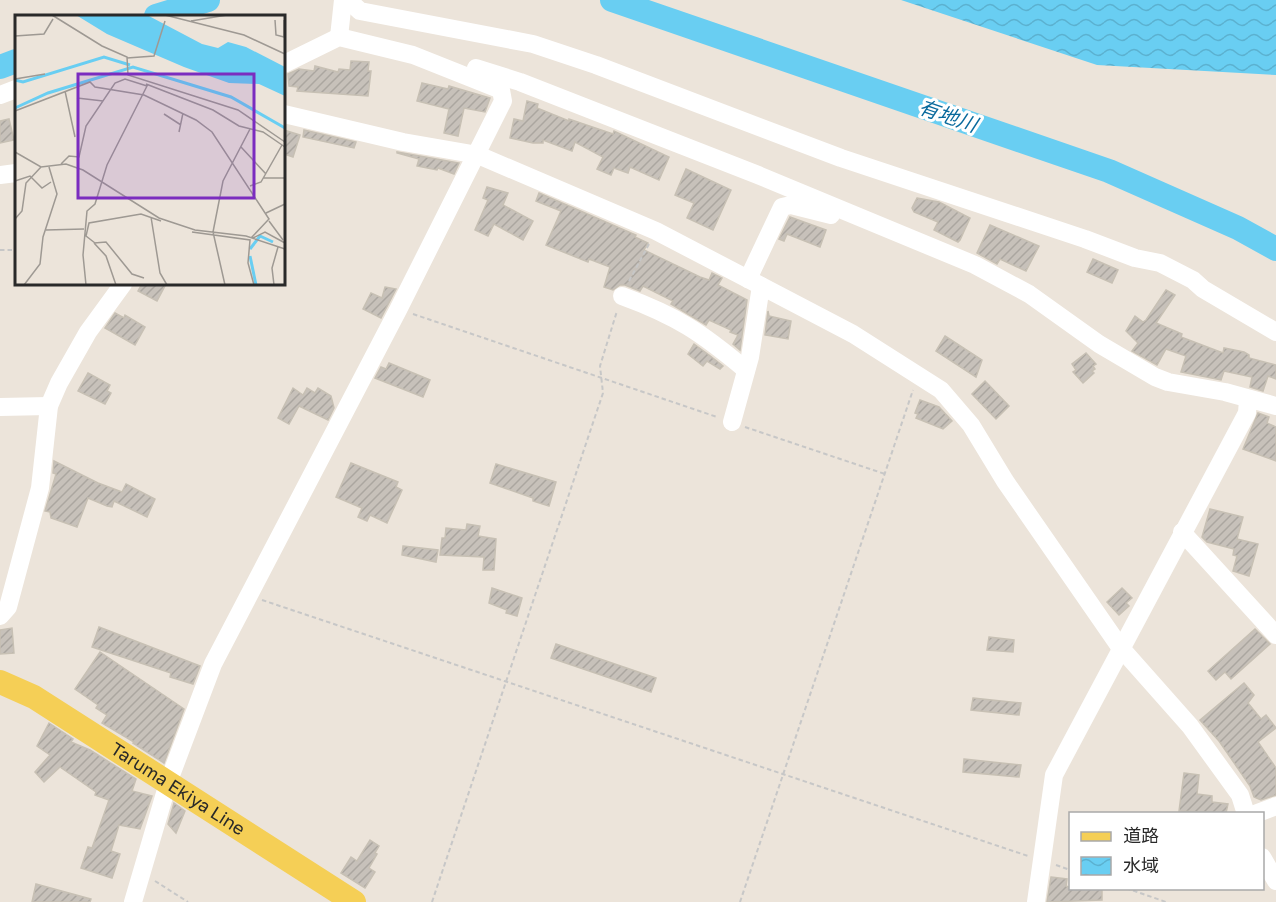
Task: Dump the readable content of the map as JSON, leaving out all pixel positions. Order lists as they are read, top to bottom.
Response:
{
  "streets": {
    "main road": ["Taruma Ekiya Line"]
  },
  "water": ["有地川"],
  "legend": ["道路", "水域"]
}
